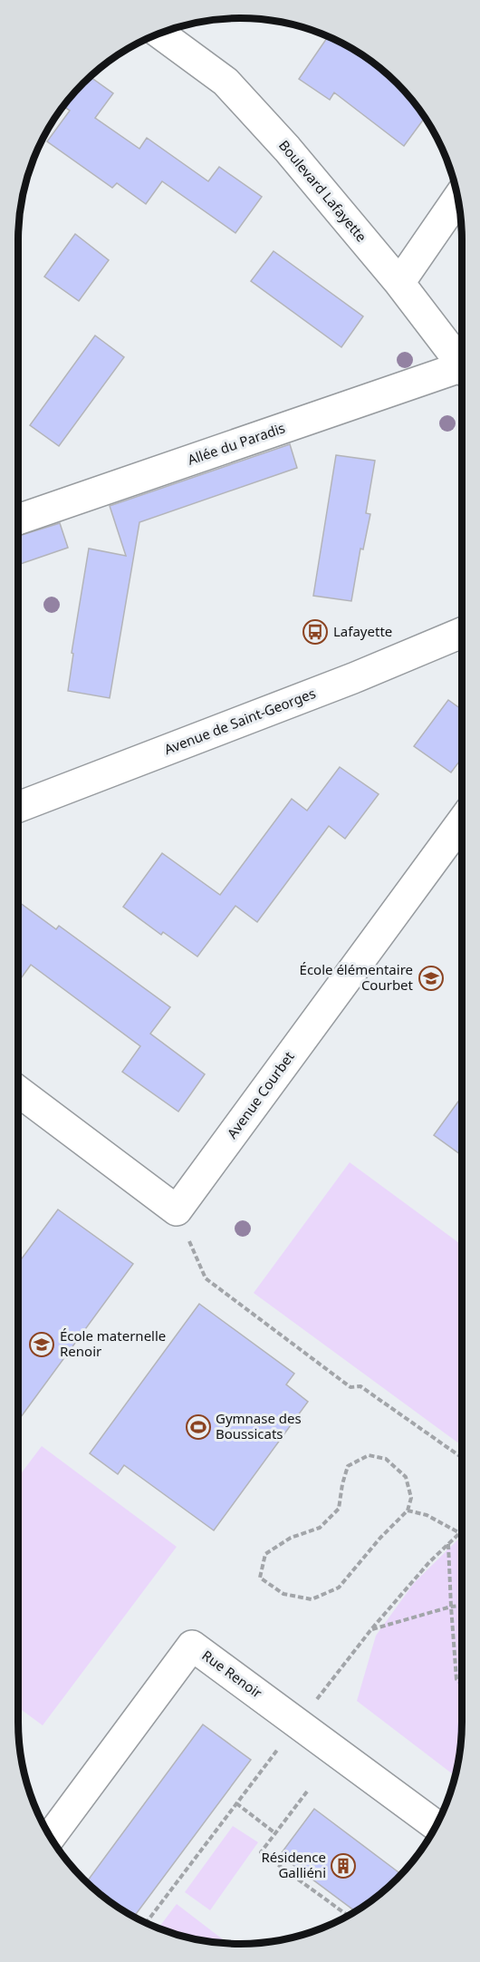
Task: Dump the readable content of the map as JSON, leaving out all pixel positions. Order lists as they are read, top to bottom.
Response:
{
  "streets": {
    "street": [
      "Boulevard Lafayette",
      "Allée du Paradis",
      "Avenue de Saint-Georges",
      "Avenue Courbet",
      "Rue Renoir"
    ]
  },
  "places": {
    "bus stop": ["Lafayette"],
    "school or university": ["École élémentaire Courbet", "École maternelle Renoir"],
    "sports": ["Gymnase des Boussicats"],
    "building": ["Résidence Galliéni"]
  }
}
